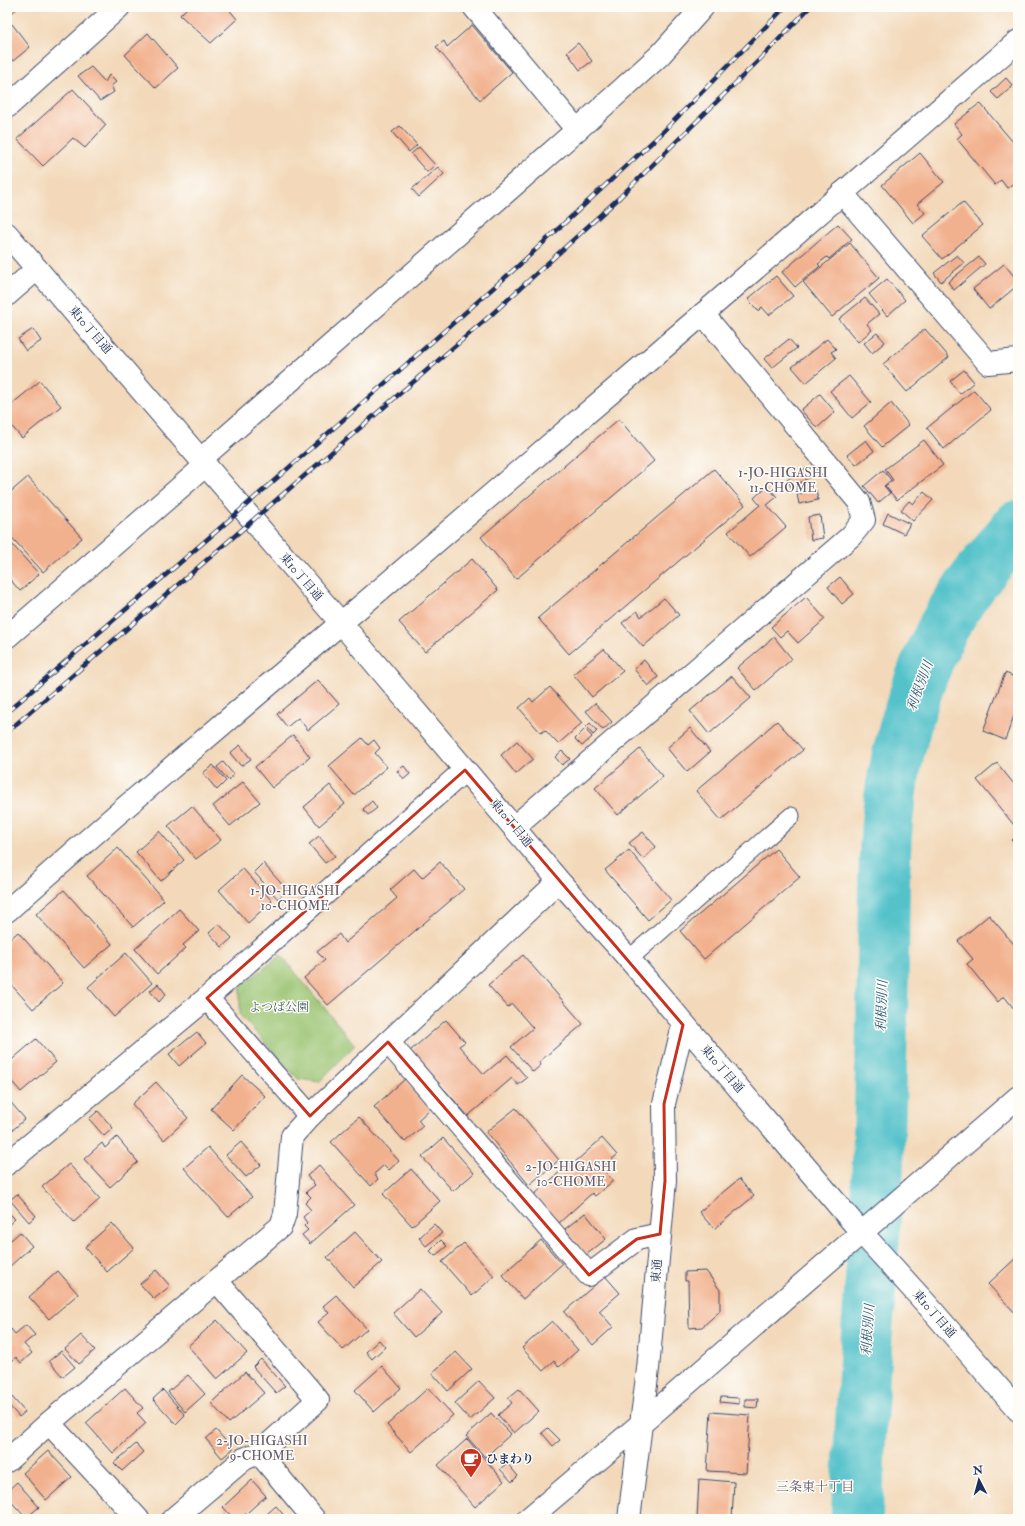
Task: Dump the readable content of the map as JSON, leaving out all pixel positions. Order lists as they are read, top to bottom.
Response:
{
  "streets": {
    "street": ["東10丁目通", "東通"]
  },
  "crossings": [
    ["東10丁目通", "東通"]
  ],
  "districts": [
    "1-JO-HIGASHI 11-CHOME",
    "1-JO-HIGASHI 10-CHOME",
    "2-JO-HIGASHI 10-CHOME",
    "2-JO-HIGASHI 9-CHOME",
    "三条東十丁目"
  ],
  "water": ["利根別川"],
  "parks": ["よつば公園"],
  "places": {
    "cafe": ["ひまわり"]
  },
  "north": "top"
}
